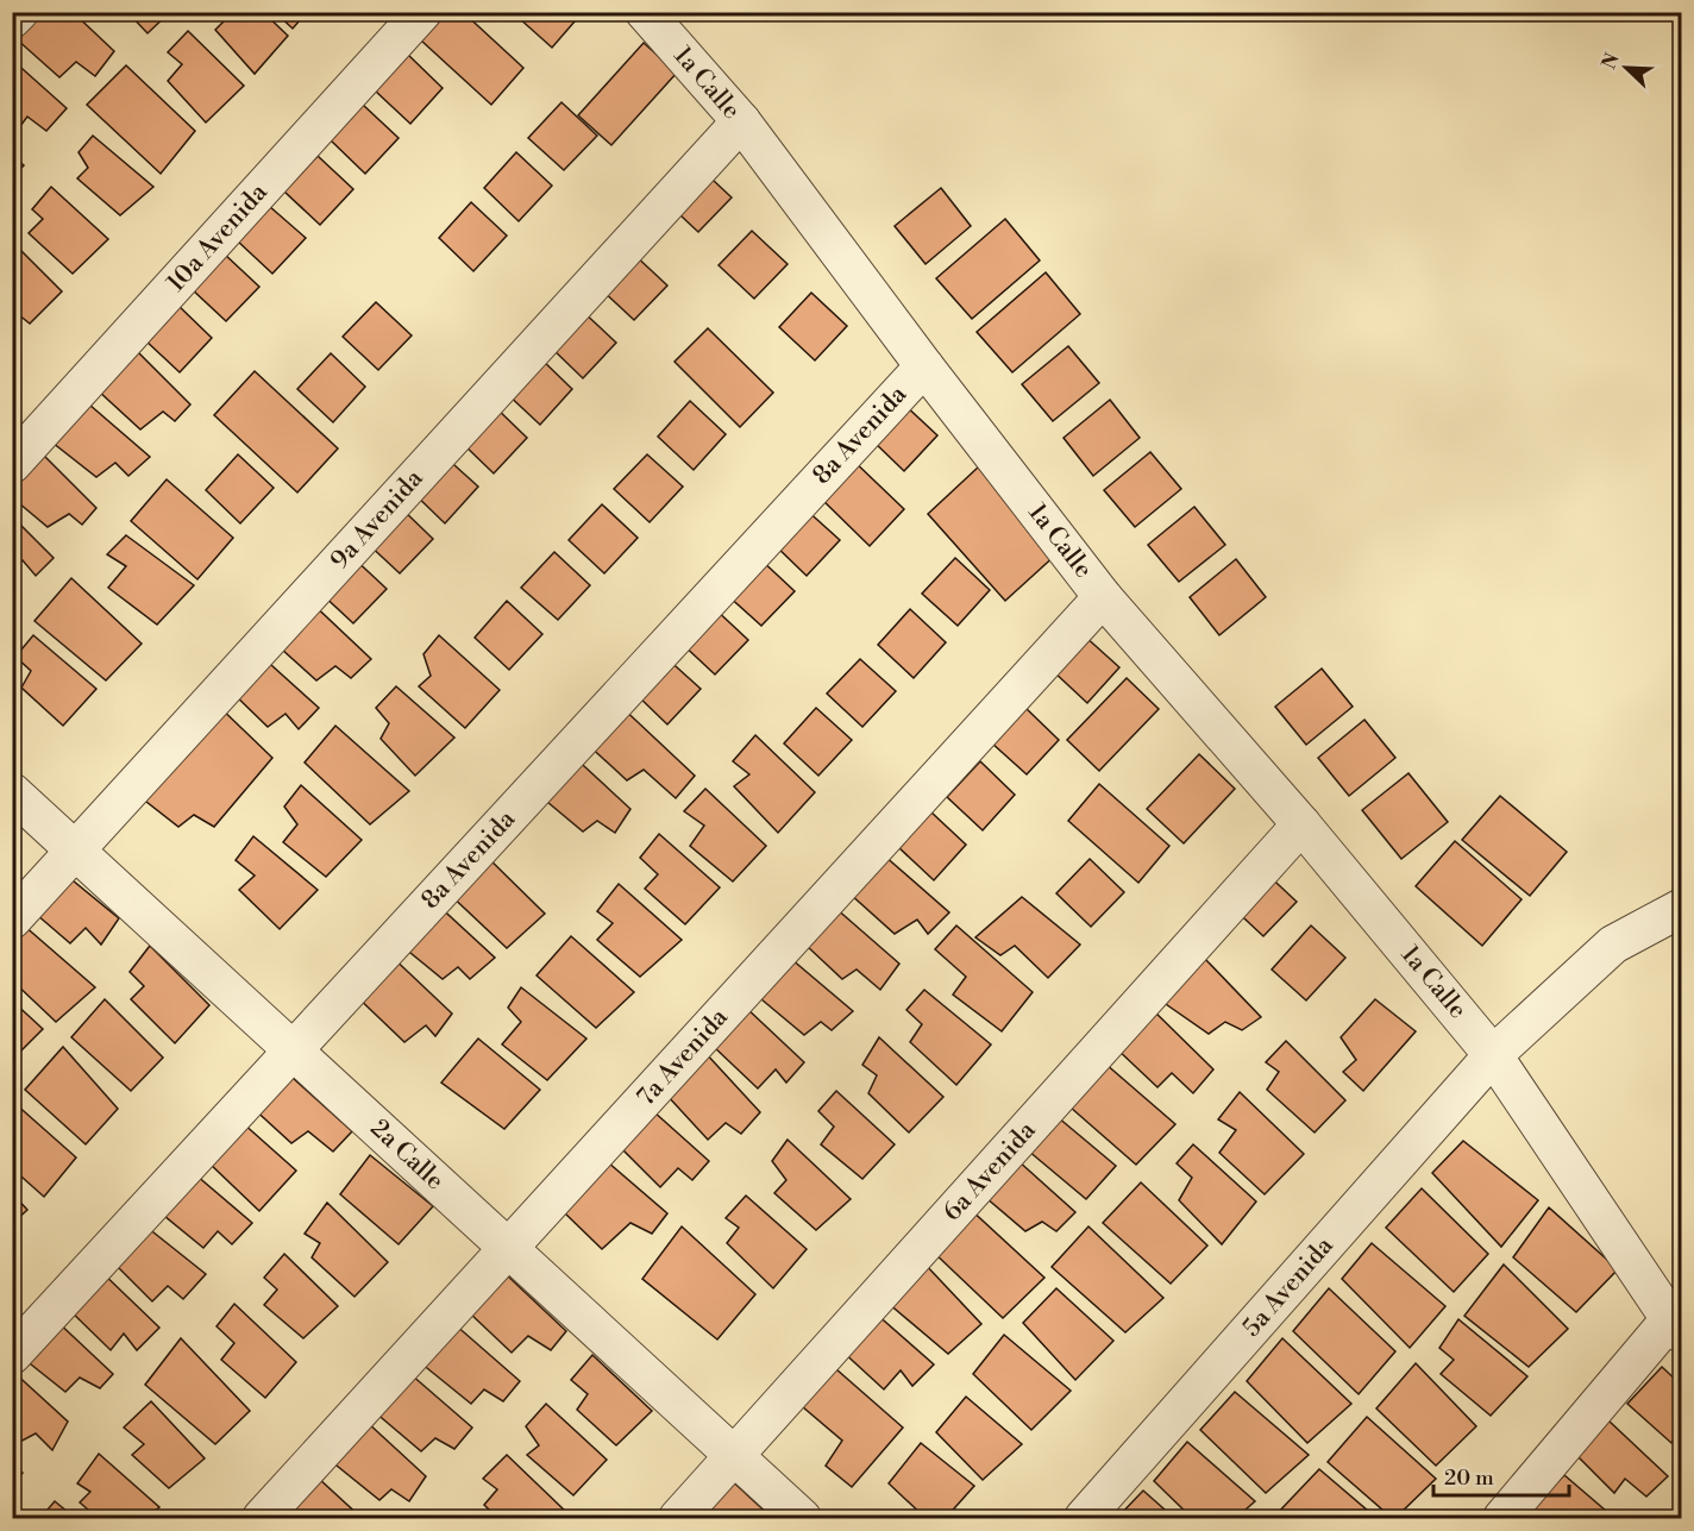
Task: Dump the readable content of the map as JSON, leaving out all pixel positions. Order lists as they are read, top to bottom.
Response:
{
  "streets": {
    "street": [
      "1a Calle",
      "10a Avenida",
      "8a Avenida",
      "9a Avenida",
      "7a Avenida",
      "2a Calle",
      "6a Avenida",
      "5a Avenida"
    ]
  },
  "crossings": [
    ["1a Calle", "8a Avenida"],
    ["1a Calle", "9a Avenida"],
    ["1a Calle", "7a Avenida"],
    ["1a Calle", "6a Avenida"],
    ["1a Calle", "5a Avenida"],
    ["8a Avenida", "2a Calle"],
    ["9a Avenida", "2a Calle"],
    ["7a Avenida", "2a Calle"],
    ["2a Calle", "6a Avenida"]
  ],
  "scale_bar": "20 m",
  "north": "top left"
}
